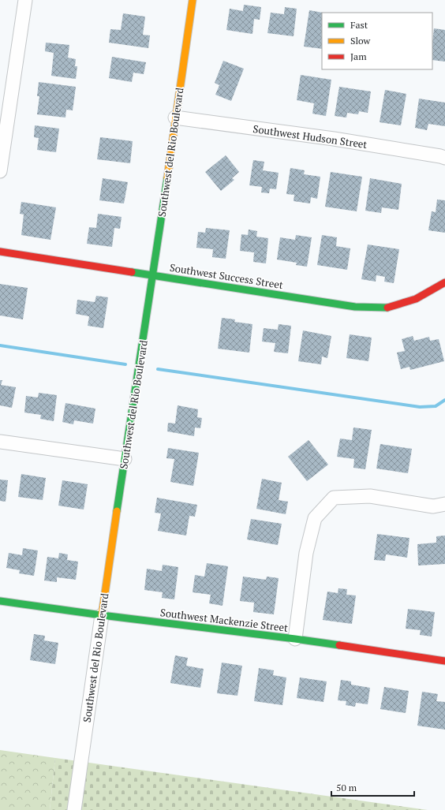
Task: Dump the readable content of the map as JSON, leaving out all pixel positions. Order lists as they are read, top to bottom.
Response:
{
  "streets": {
    "street": [
      "Southwest Hudson Street",
      "Southwest del Rio Boulevard",
      "Southwest Success Street",
      "Southwest Mackenzie Street"
    ]
  },
  "crossings": [
    ["Southwest Hudson Street", "Southwest del Rio Boulevard"],
    ["Southwest del Rio Boulevard", "Southwest Success Street"],
    ["Southwest del Rio Boulevard", "Southwest Mackenzie Street"]
  ],
  "legend": ["Fast", "Slow", "Jam"],
  "scale_bar": "50 m"
}
